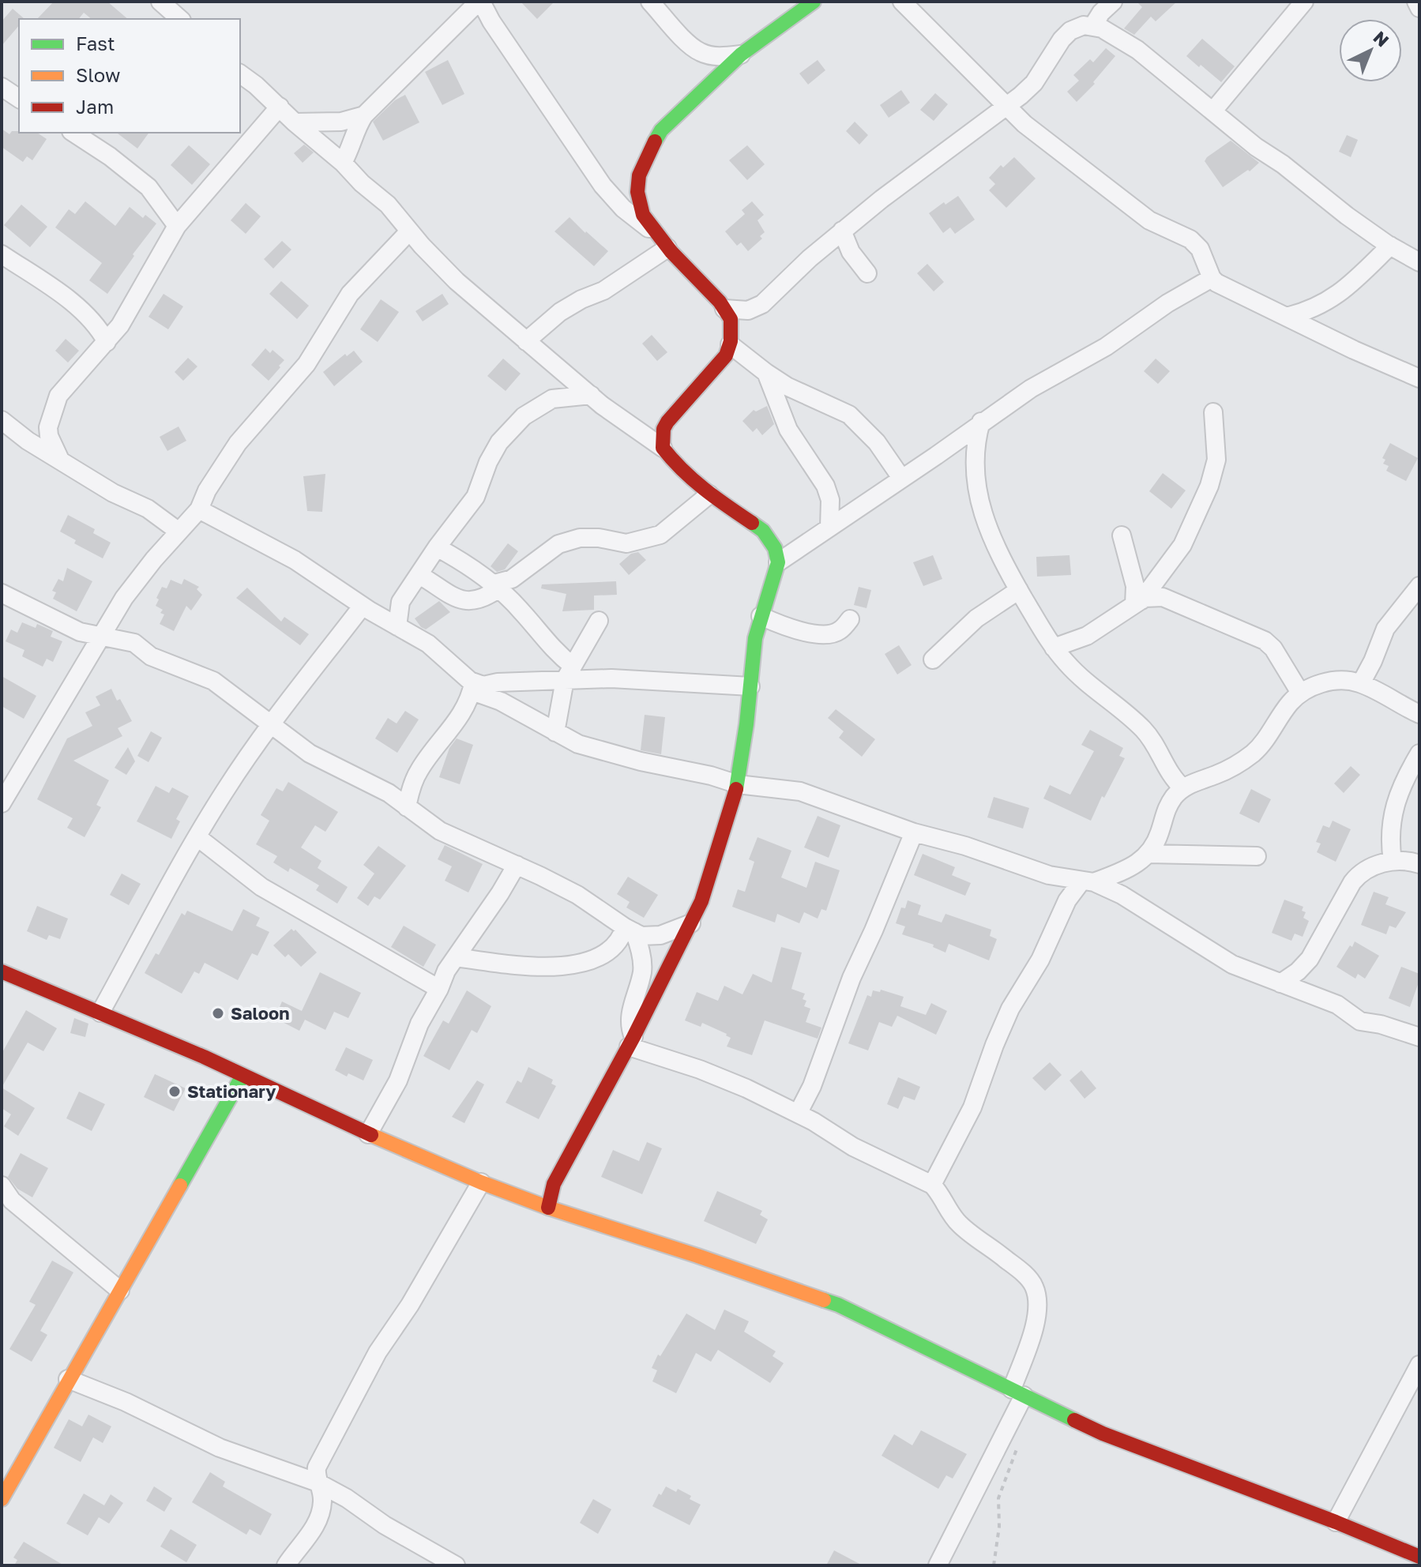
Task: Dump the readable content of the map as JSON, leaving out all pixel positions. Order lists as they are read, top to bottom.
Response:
{
  "places": ["Saloon", "Stationary"],
  "legend": ["Fast", "Slow", "Jam"],
  "north": "top right"
}
